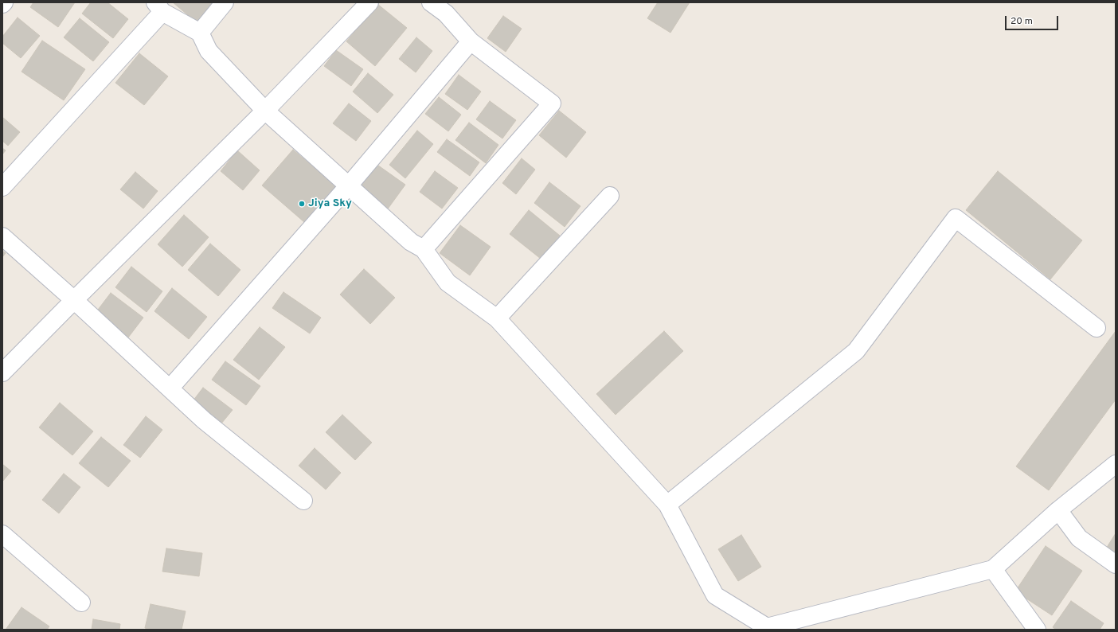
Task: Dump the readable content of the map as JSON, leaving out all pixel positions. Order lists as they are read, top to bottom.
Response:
{
  "places": ["Jiya Sky"],
  "scale_bar": "20 m"
}
